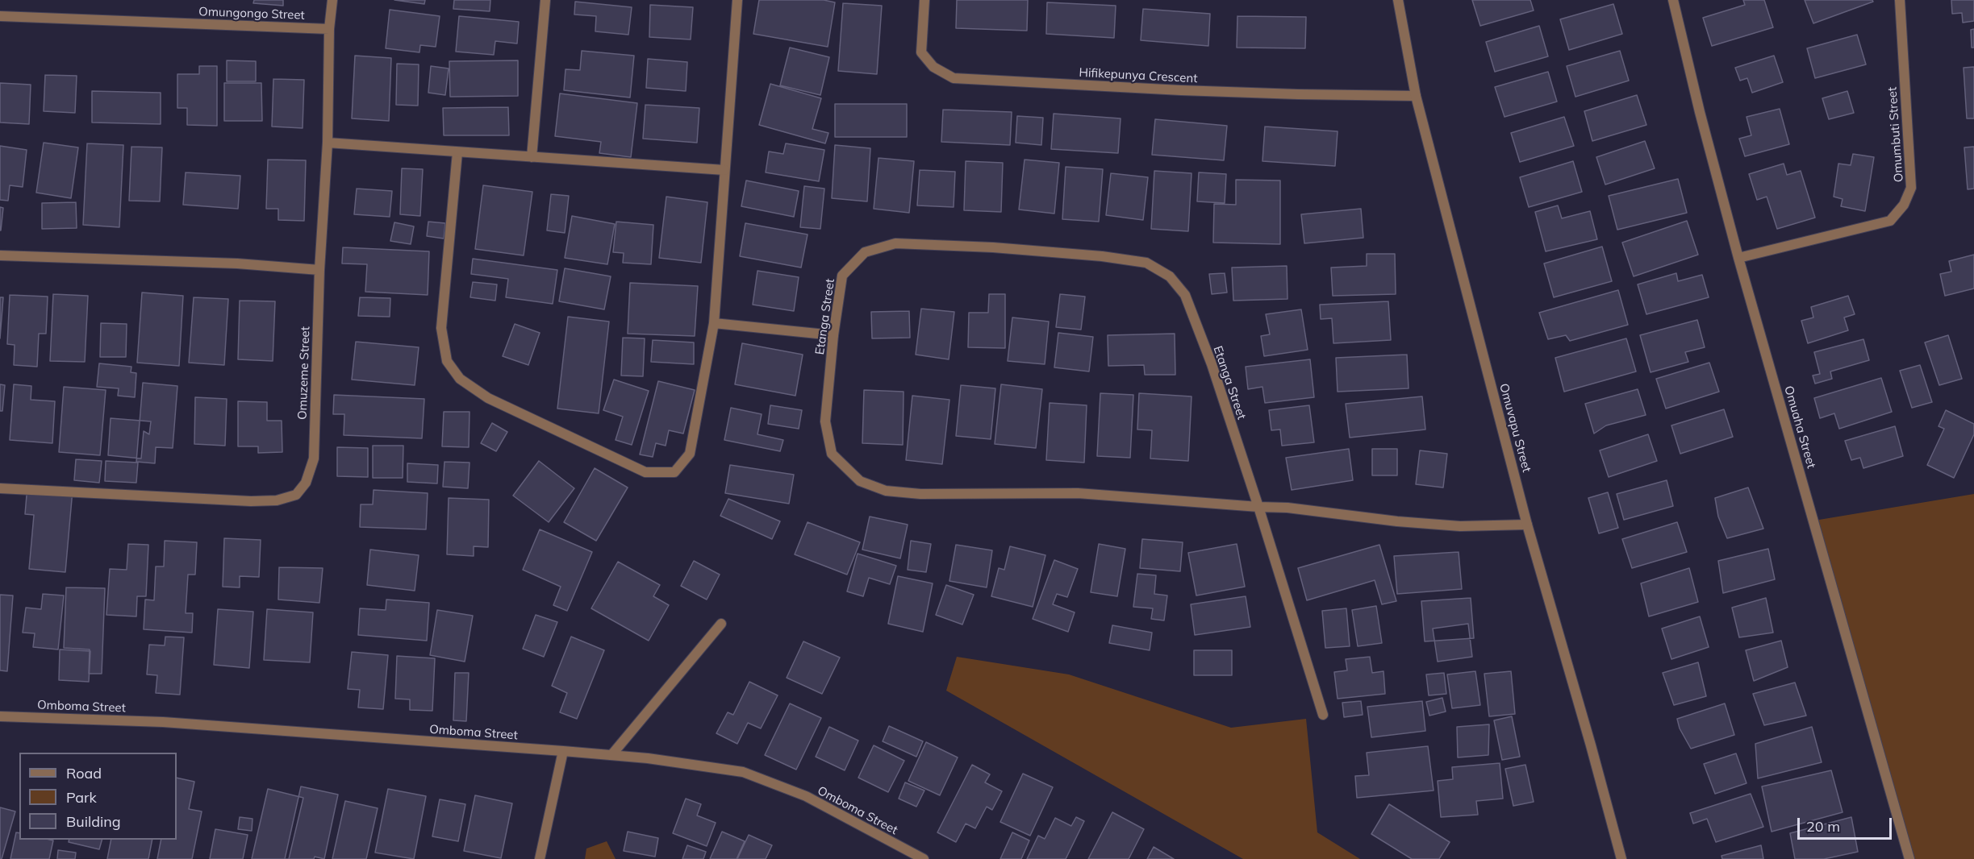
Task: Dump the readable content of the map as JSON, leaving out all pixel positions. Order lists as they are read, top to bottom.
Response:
{
  "streets": {
    "street": [
      "Omungongo Street",
      "Hifikepunya Crescent",
      "Omumbuti Street",
      "Etanga Street",
      "Omuzeme Street",
      "Omuaha Street",
      "Omuvapu Street",
      "Omboma Street"
    ]
  },
  "crossings": [
    ["Hifikepunya Crescent", "Omuvapu Street"],
    ["Omumbuti Street", "Omuaha Street"],
    ["Etanga Street", "Omuvapu Street"]
  ],
  "legend": ["Road", "Park", "Building"],
  "scale_bar": "20 m"
}
